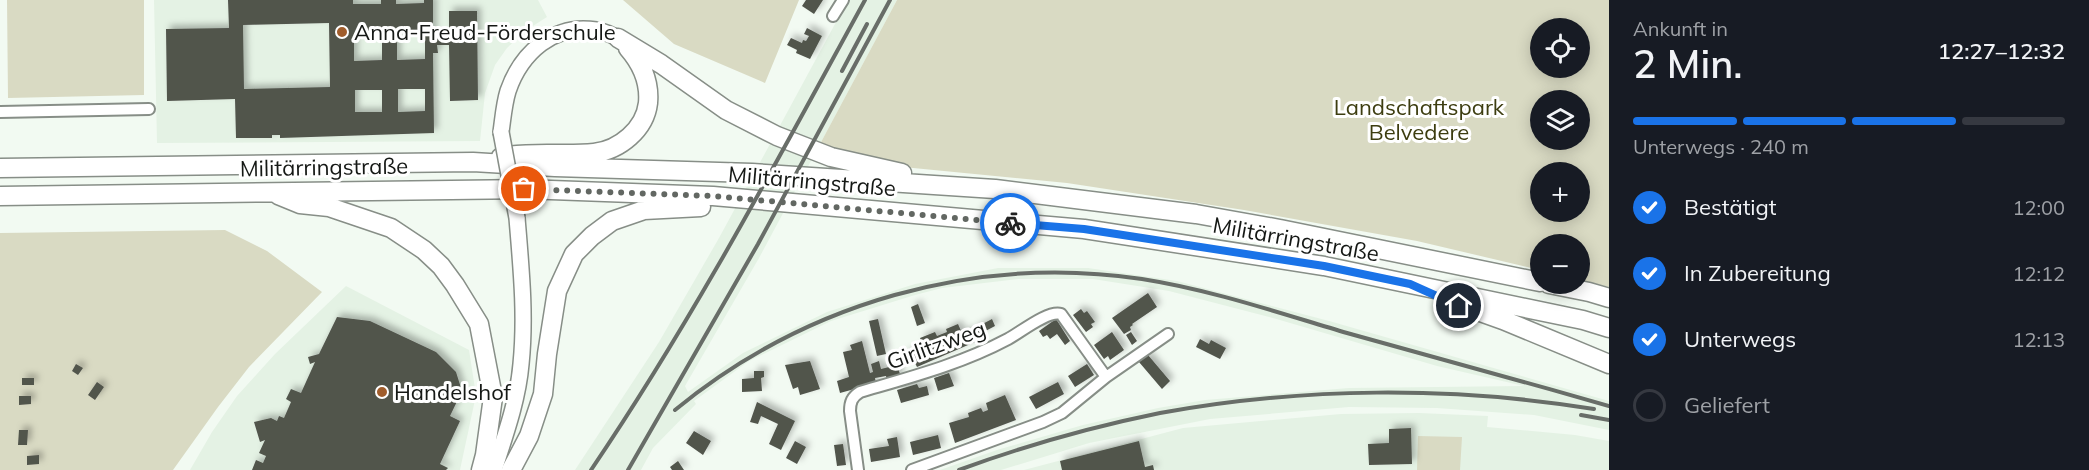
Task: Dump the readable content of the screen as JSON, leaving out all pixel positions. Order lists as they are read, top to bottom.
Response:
{
  "streets": {
    "highway": ["Militärringstraße"],
    "street": ["Girlitzweg"]
  },
  "parks": ["Landschaftspark Belvedere"],
  "places": ["Anna-Freud-Förderschule", "Handelshof"],
  "page": {
    "heading": ["2 Min.", "Ankunft in", "12:27–12:32"],
    "map_buttons": ["+", "−"],
    "bar": "Unterwegs · 240 m",
    "list": [
      ["Bestätigt", "12:00"],
      ["In Zubereitung", "12:12"],
      ["Unterwegs", "12:13"],
      "Geliefert"
    ]
  }
}
